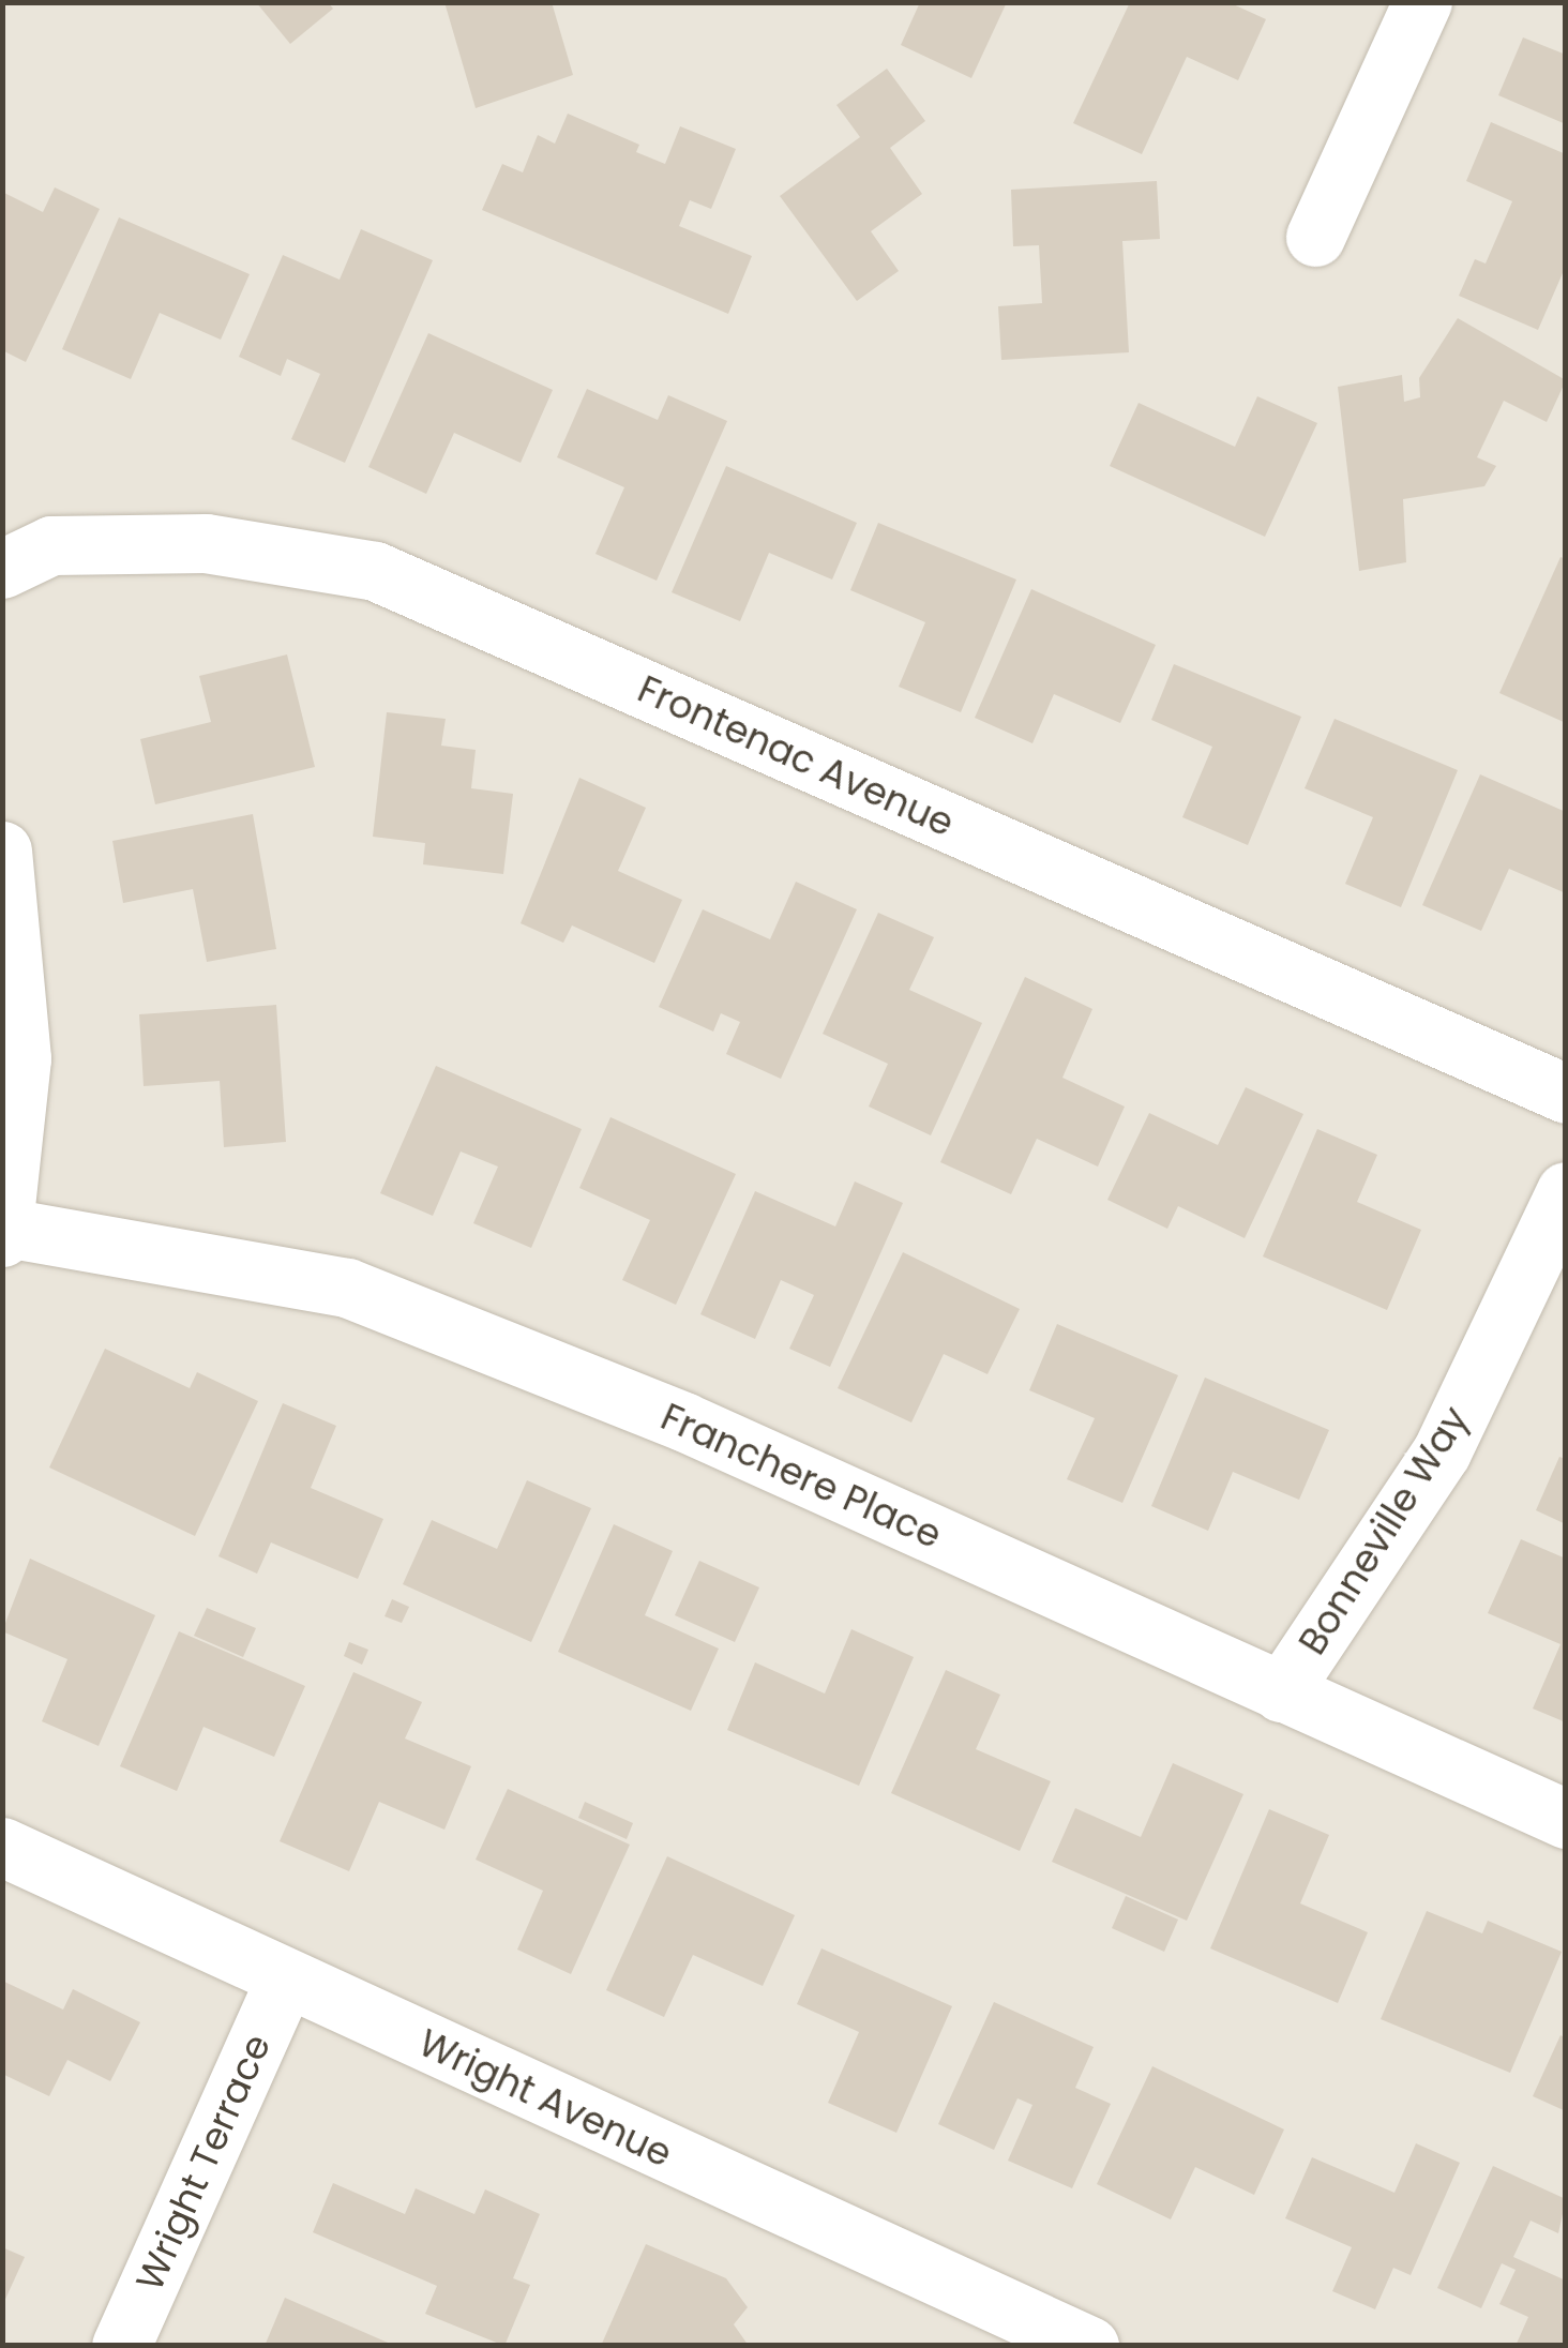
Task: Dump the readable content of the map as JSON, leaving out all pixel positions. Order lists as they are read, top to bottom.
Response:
{
  "streets": {
    "street": [
      "Frontenac Avenue",
      "Franchere Place",
      "Bonneville Way",
      "Wright Avenue",
      "Wright Terrace"
    ]
  },
  "crossings": [
    ["Franchere Place", "Bonneville Way"],
    ["Wright Avenue", "Wright Terrace"]
  ]
}
